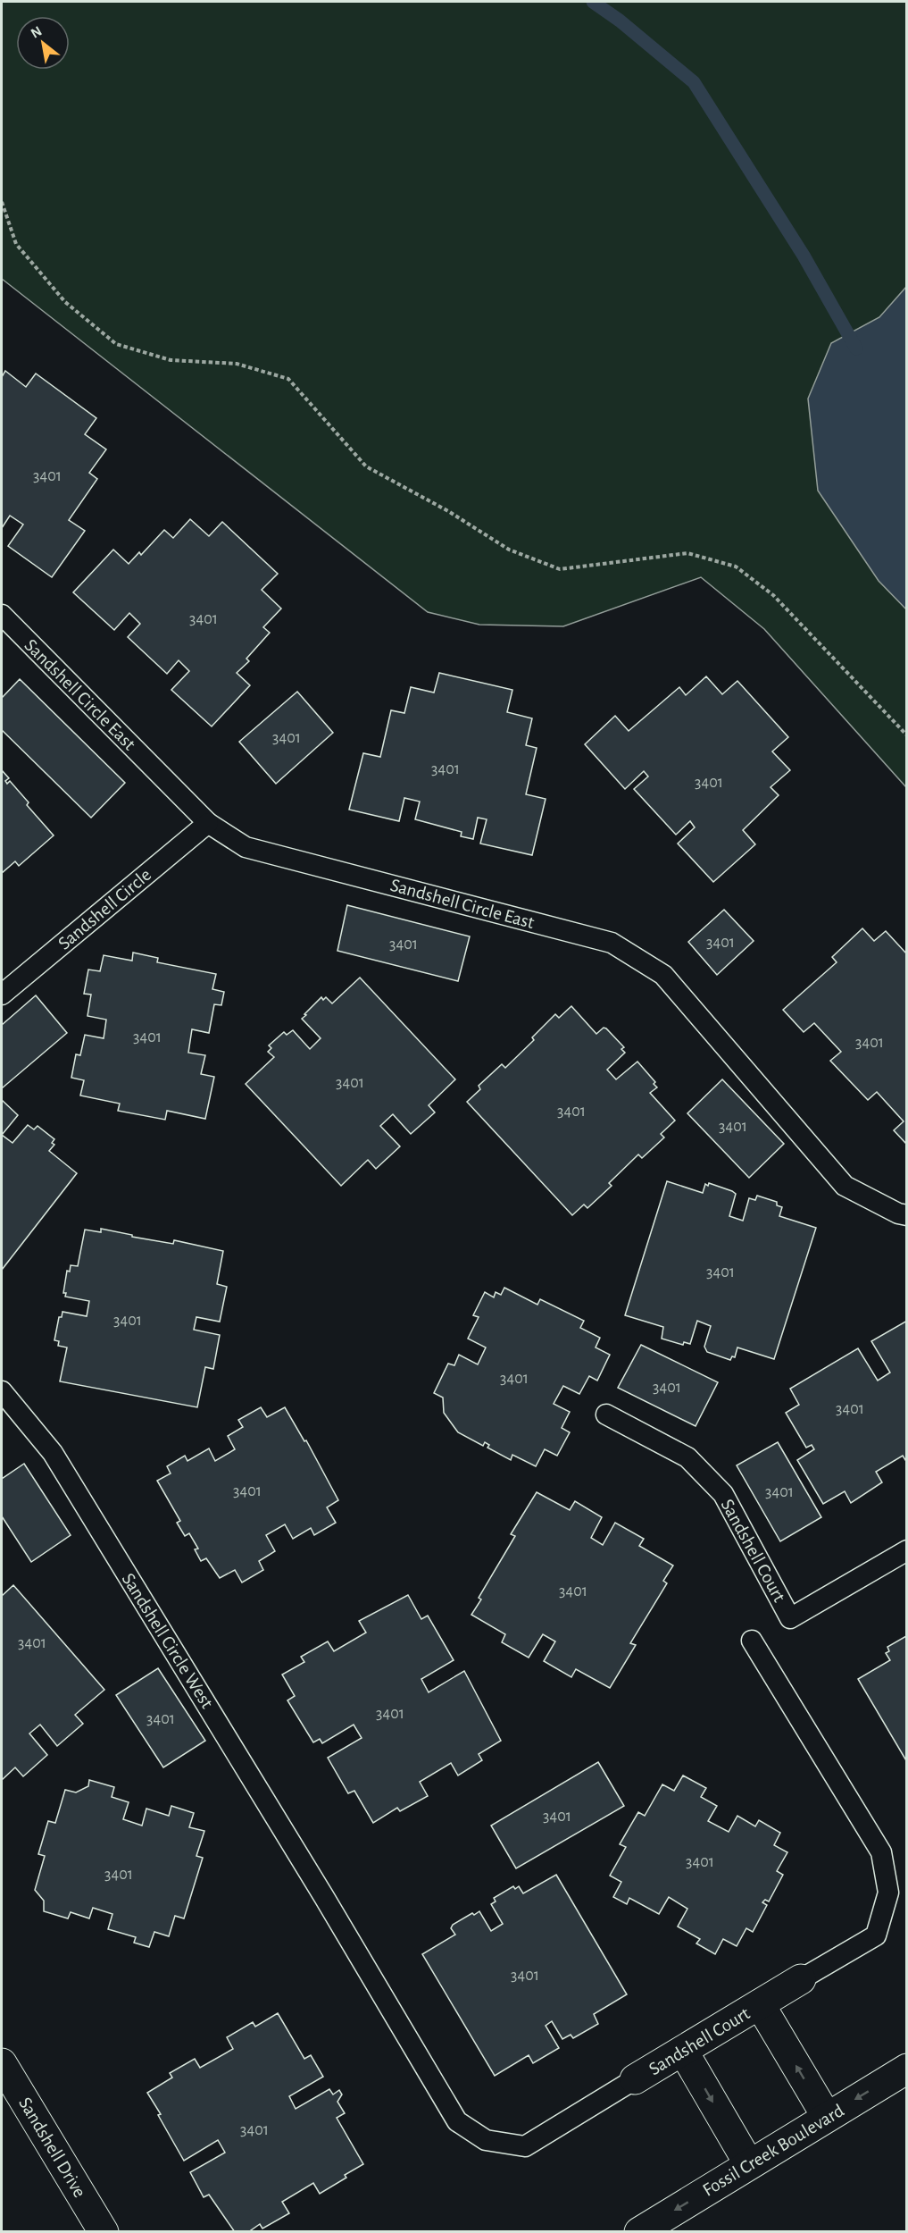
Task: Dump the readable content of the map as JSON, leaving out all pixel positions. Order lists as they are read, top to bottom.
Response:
{
  "streets": {
    "street": ["Sandshell Court", "Sandshell Drive", "Fossil Creek Boulevard"],
    "lane": ["Sandshell Circle East", "Sandshell Circle", "Sandshell Circle West"]
  },
  "crossings": [
    ["Sandshell Circle East", "Sandshell Circle"],
    ["Sandshell Court", "Sandshell Circle West"]
  ],
  "one_way": ["Fossil Creek Boulevard"],
  "house_numbers": [
    "3401",
    "3401",
    "3401",
    "3401",
    "3401",
    "3401",
    "3401",
    "3401",
    "3401",
    "3401",
    "3401",
    "3401",
    "3401",
    "3401",
    "3401",
    "3401",
    "3401",
    "3401",
    "3401",
    "3401",
    "3401",
    "3401",
    "3401",
    "3401",
    "3401",
    "3401",
    "3401",
    "3401"
  ],
  "north": "top left"
}
